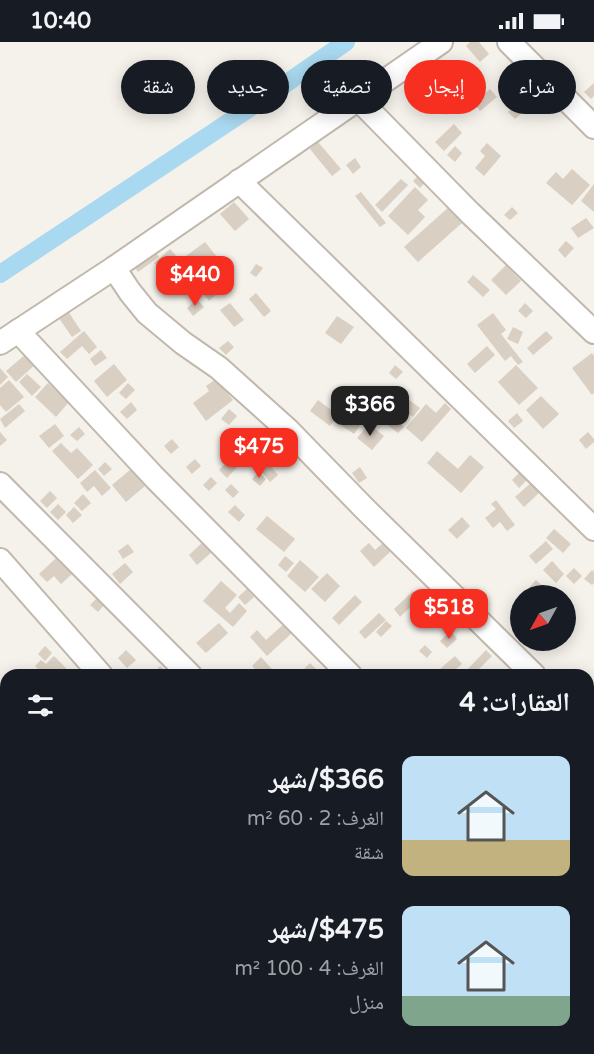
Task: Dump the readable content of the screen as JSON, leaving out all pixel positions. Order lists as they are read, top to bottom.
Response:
{
  "north": "bottom left",
  "page": {
    "status": "10:40",
    "chip": [
      "شراء",
      "إيجار",
      "تصفية",
      "جديد",
      "شقة"
    ],
    "price": [
      "$440",
      "$366",
      "$475",
      "$518"
    ],
    "heading": "العقارات: 4",
    "list": [
      {
        "name": "$366/شهر",
        "note": "الغرف: 2 · 60 m² · شقة"
      },
      {
        "name": "$475/شهر",
        "note": "الغرف: 4 · 100 m² · منزل"
      }
    ]
  }
}
